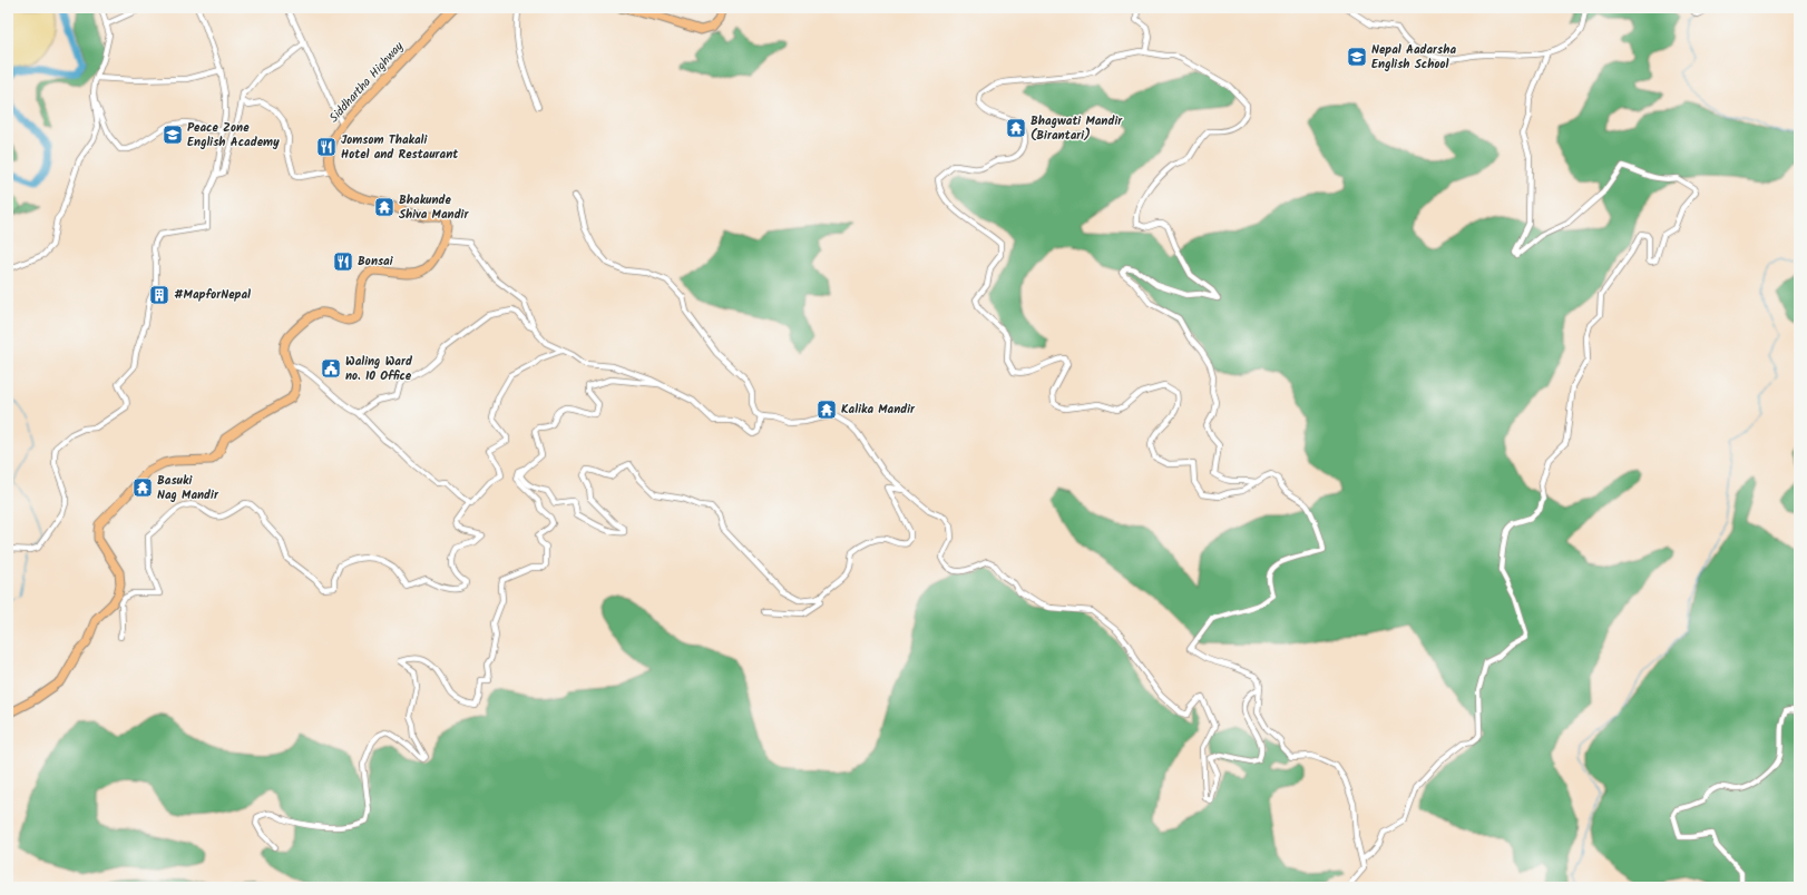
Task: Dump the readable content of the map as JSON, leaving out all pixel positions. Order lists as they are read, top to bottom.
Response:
{
  "streets": {
    "highway": ["Siddhartha Highway"]
  },
  "places": {
    "school or university": ["Nepal Aadarsha English School", "Peace Zone English Academy"],
    "temple": [
      "Bhagwati Mandir (Birantari)",
      "Bhakunde Shiva Mandir",
      "Kalika Mandir",
      "Basuki Nag Mandir"
    ],
    "restaurant": ["Jomsom Thakali Hotel and Restaurant", "Bonsai"],
    "building": ["#MapforNepal"],
    "public building": ["Waling Ward no. 10 Office"]
  }
}
